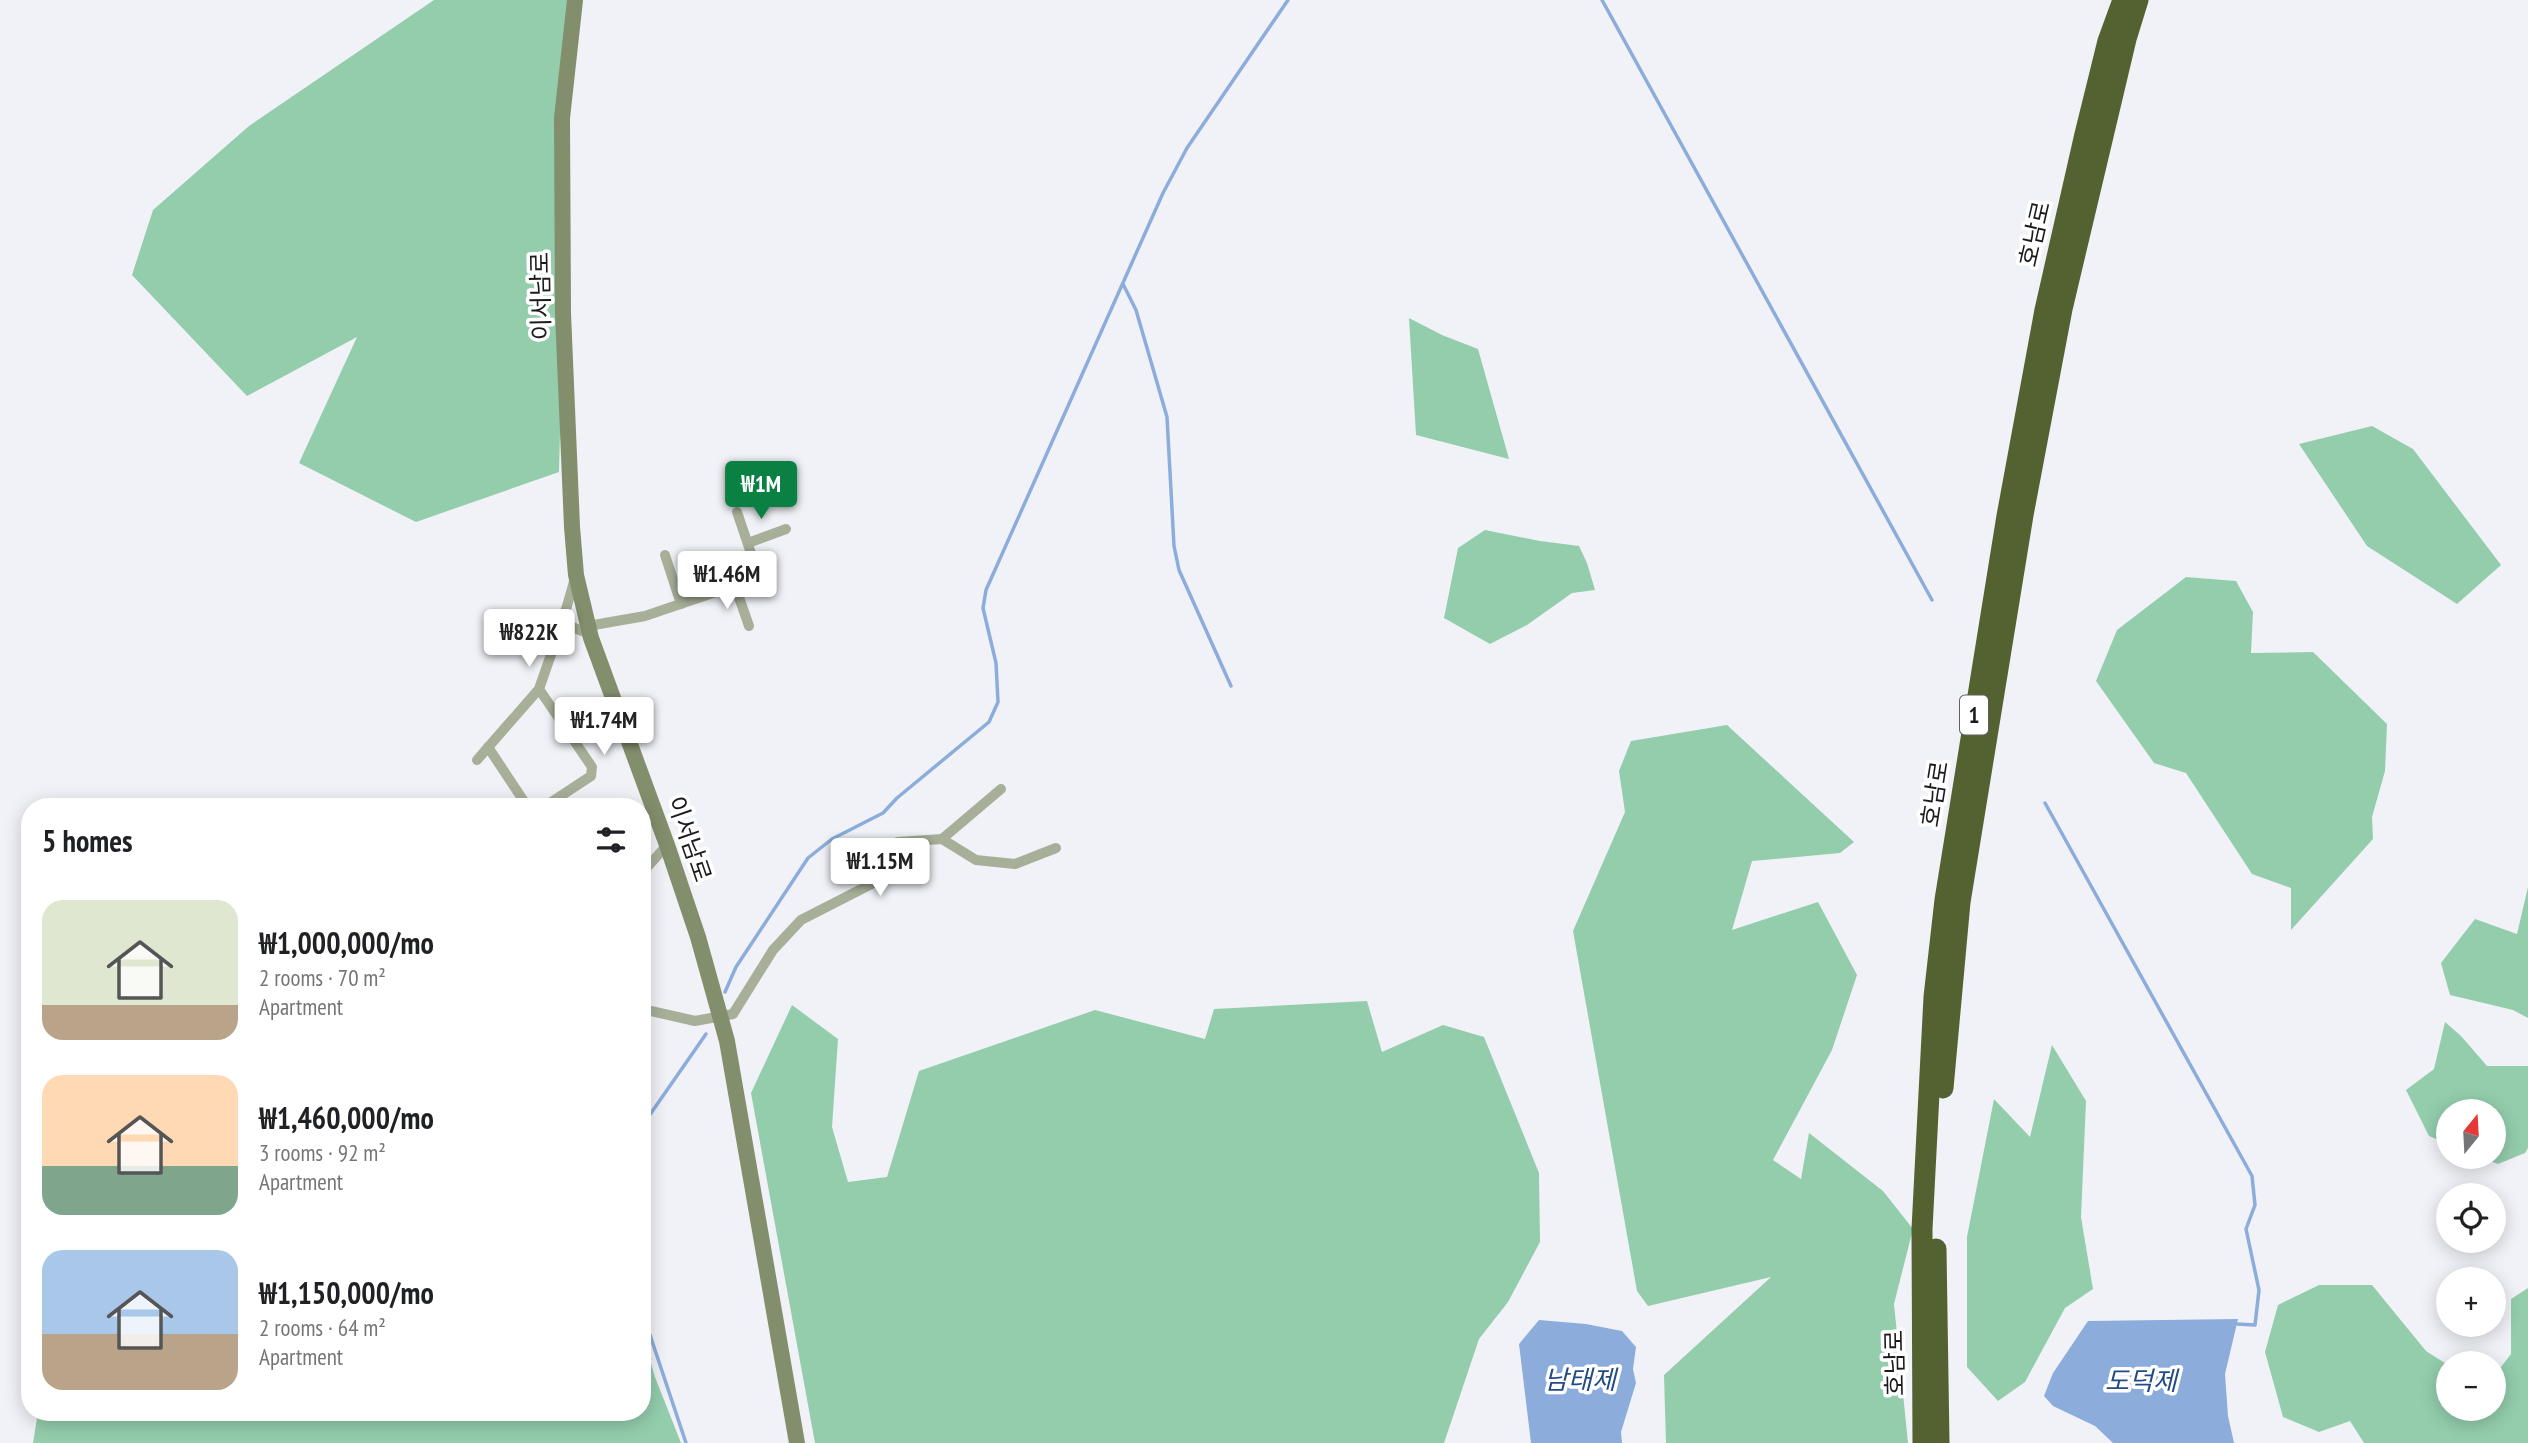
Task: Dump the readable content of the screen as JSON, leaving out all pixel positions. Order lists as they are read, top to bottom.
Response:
{
  "streets": {
    "highway": ["호남로", "1"],
    "main road": ["이서남로"]
  },
  "water": ["남태제", "도덕제"],
  "north": "top",
  "page": {
    "price": [
      "₩1M",
      "₩1.46M",
      "₩822K",
      "₩1.74M",
      "₩1.15M"
    ],
    "heading": "5 homes",
    "list": [
      {
        "name": "₩1,000,000/mo",
        "note": "2 rooms · 70 m² · Apartment"
      },
      {
        "name": "₩1,460,000/mo",
        "note": "3 rooms · 92 m² · Apartment"
      },
      {
        "name": "₩1,150,000/mo",
        "note": "2 rooms · 64 m² · Apartment"
      }
    ],
    "map_buttons": ["+", "−"]
  }
}
